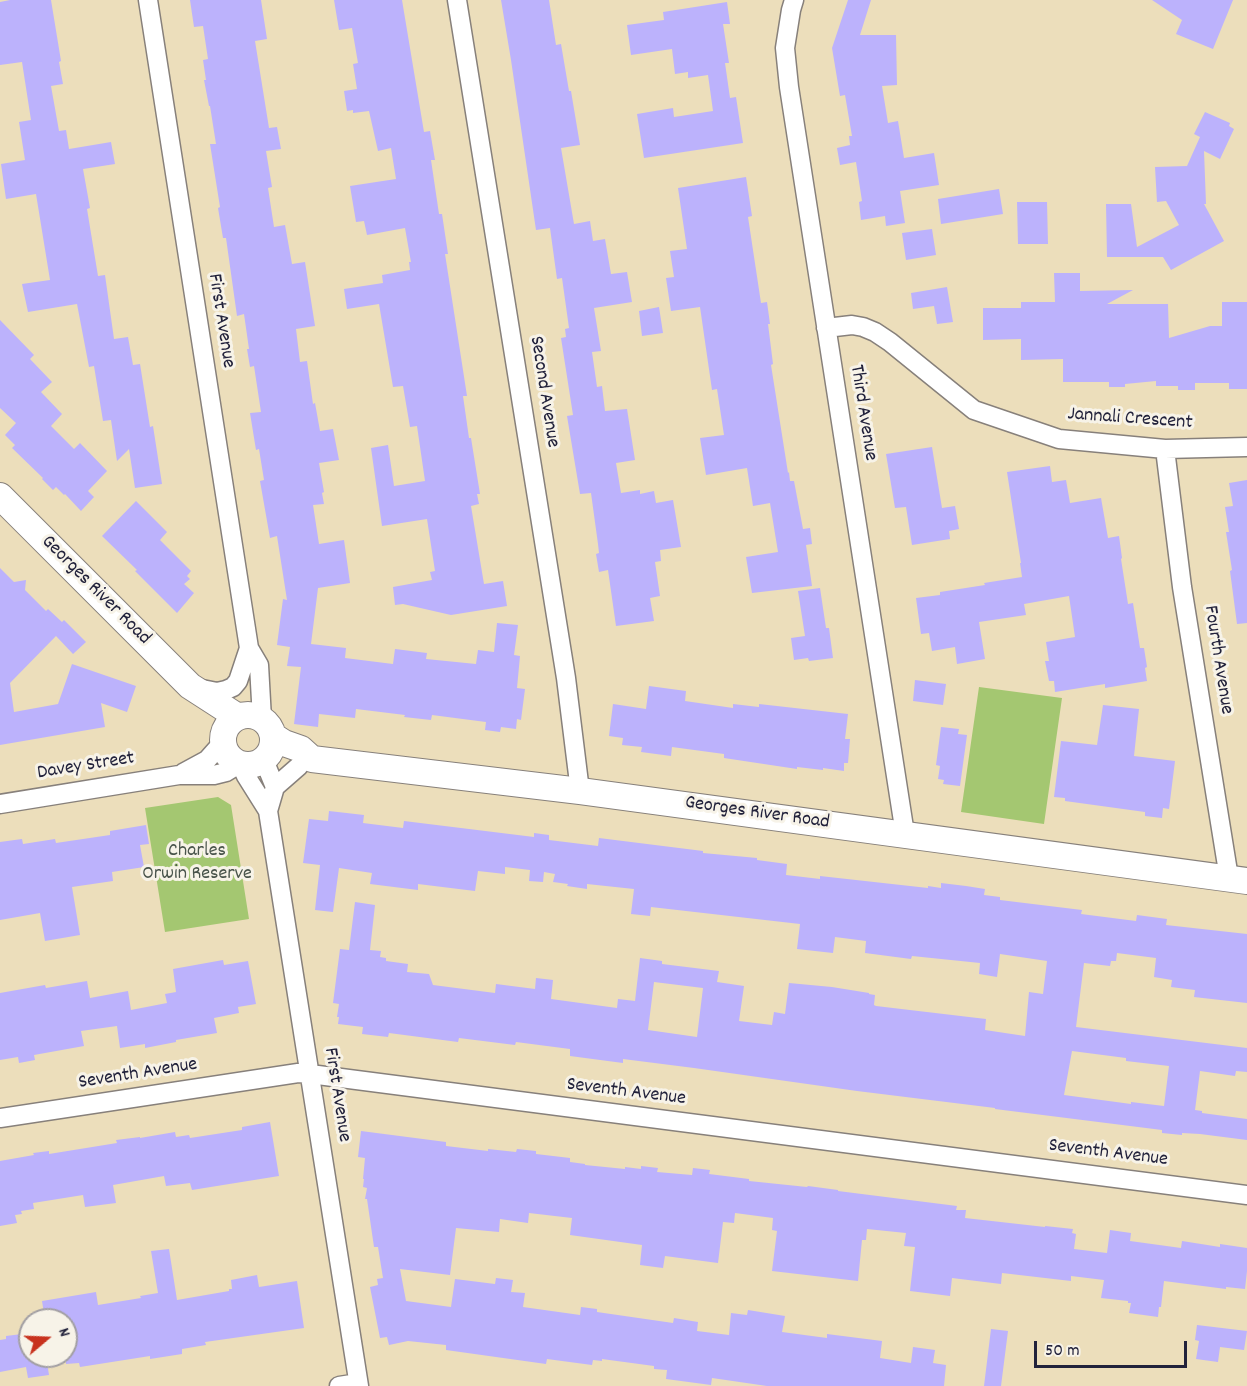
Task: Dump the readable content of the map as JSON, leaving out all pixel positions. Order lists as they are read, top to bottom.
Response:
{
  "streets": {
    "street": [
      "First Avenue",
      "Second Avenue",
      "Third Avenue",
      "Jannali Crescent",
      "Georges River Road",
      "Fourth Avenue",
      "Davey Street",
      "Seventh Avenue"
    ]
  },
  "crossings": [
    ["First Avenue", "Georges River Road"],
    ["First Avenue", "Davey Street"],
    ["First Avenue", "Seventh Avenue"],
    ["Second Avenue", "Georges River Road"],
    ["Third Avenue", "Jannali Crescent"],
    ["Third Avenue", "Georges River Road"],
    ["Jannali Crescent", "Fourth Avenue"],
    ["Georges River Road", "Fourth Avenue"],
    ["Georges River Road", "Davey Street"]
  ],
  "parks": ["Charles Orwin Reserve"],
  "scale_bar": "50 m",
  "north": "right"
}
